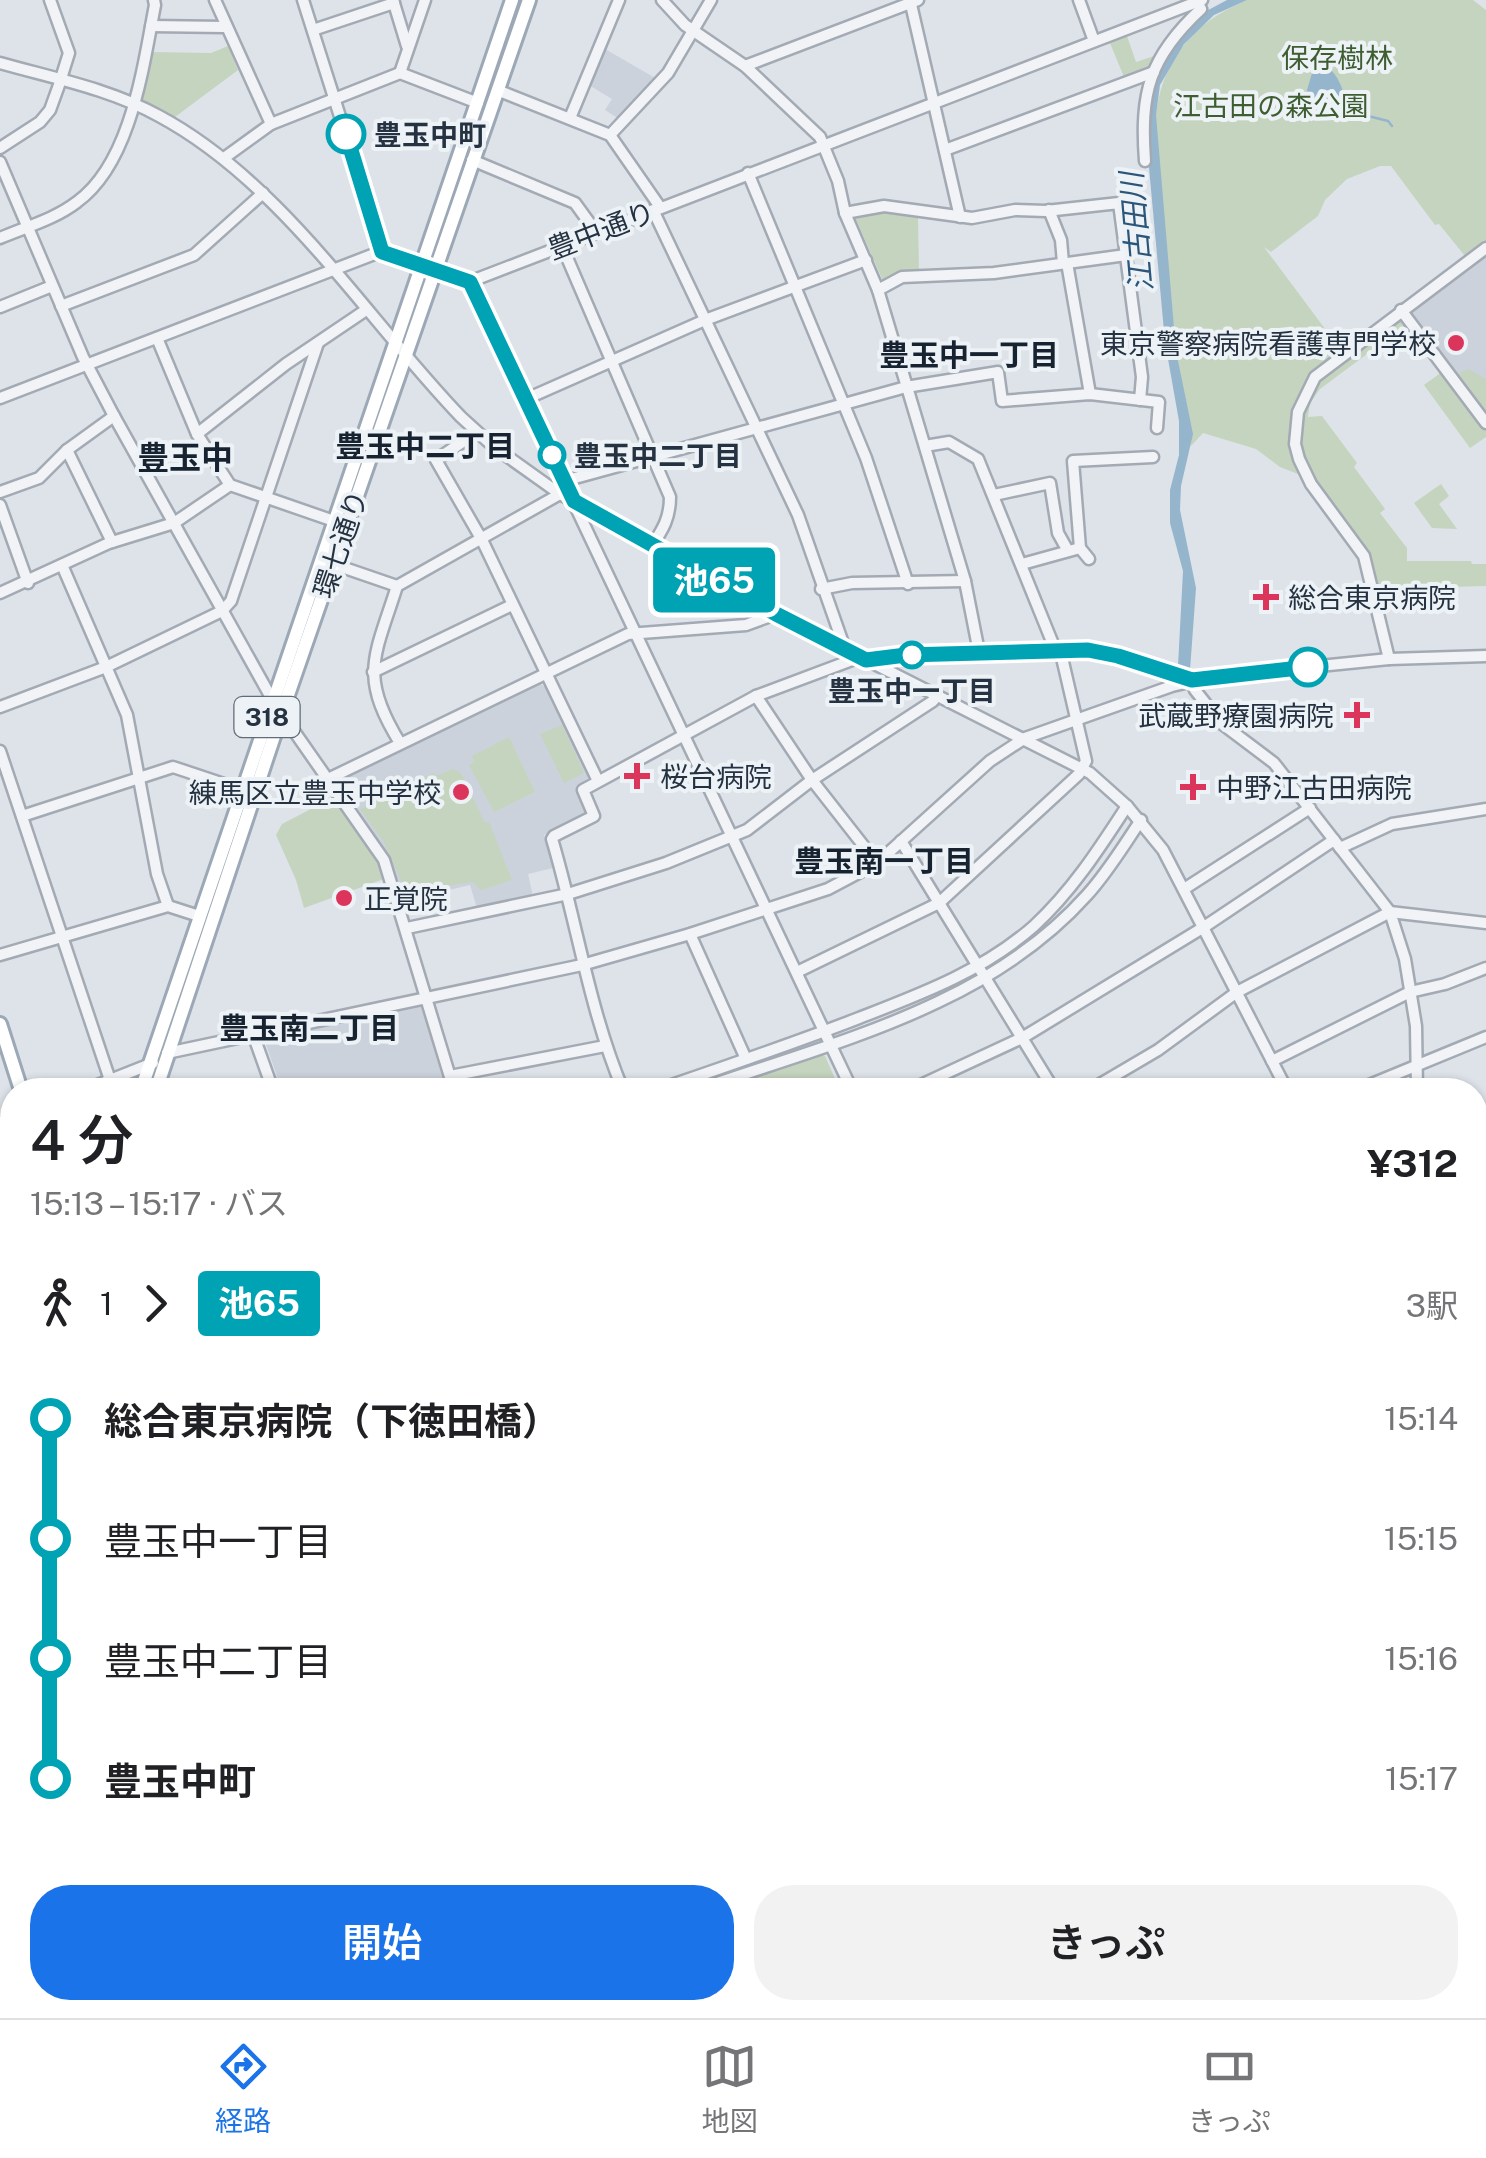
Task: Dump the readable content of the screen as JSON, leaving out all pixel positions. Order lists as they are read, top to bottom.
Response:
{
  "streets": {
    "main road": ["環七通り", "318"],
    "street": ["豊中通り"]
  },
  "districts": [
    "豊玉中一丁目",
    "豊玉中二丁目",
    "豊玉中",
    "豊玉南一丁目",
    "豊玉南二丁目"
  ],
  "water": ["江古田川"],
  "parks": ["保存樹林", "江古田の森公園"],
  "places": {
    "other": [
      "豊玉中町",
      "東京警察病院看護専門学校",
      "豊玉中二丁目",
      "豊玉中一丁目",
      "練馬区立豊玉中学校",
      "正覚院"
    ],
    "health": [
      "総合東京病院",
      "武蔵野療園病院",
      "桜台病院",
      "中野江古田病院"
    ]
  },
  "lines": ["bus line 池65"],
  "page": {
    "on_map": "池65",
    "heading": ["4 分", "15:13 – 15:17 · バス", "¥312"],
    "legs": ["1", "池65", "3駅"],
    "list": [
      {
        "name": "総合東京病院（下徳田橋）",
        "value": "15:14"
      },
      {
        "name": "豊玉中一丁目",
        "value": "15:15"
      },
      {
        "name": "豊玉中二丁目",
        "value": "15:16"
      },
      {
        "name": "豊玉中町",
        "value": "15:17"
      }
    ],
    "buttons": ["開始", "きっぷ"],
    "tabs": ["経路", "地図", "きっぷ"]
  }
}
